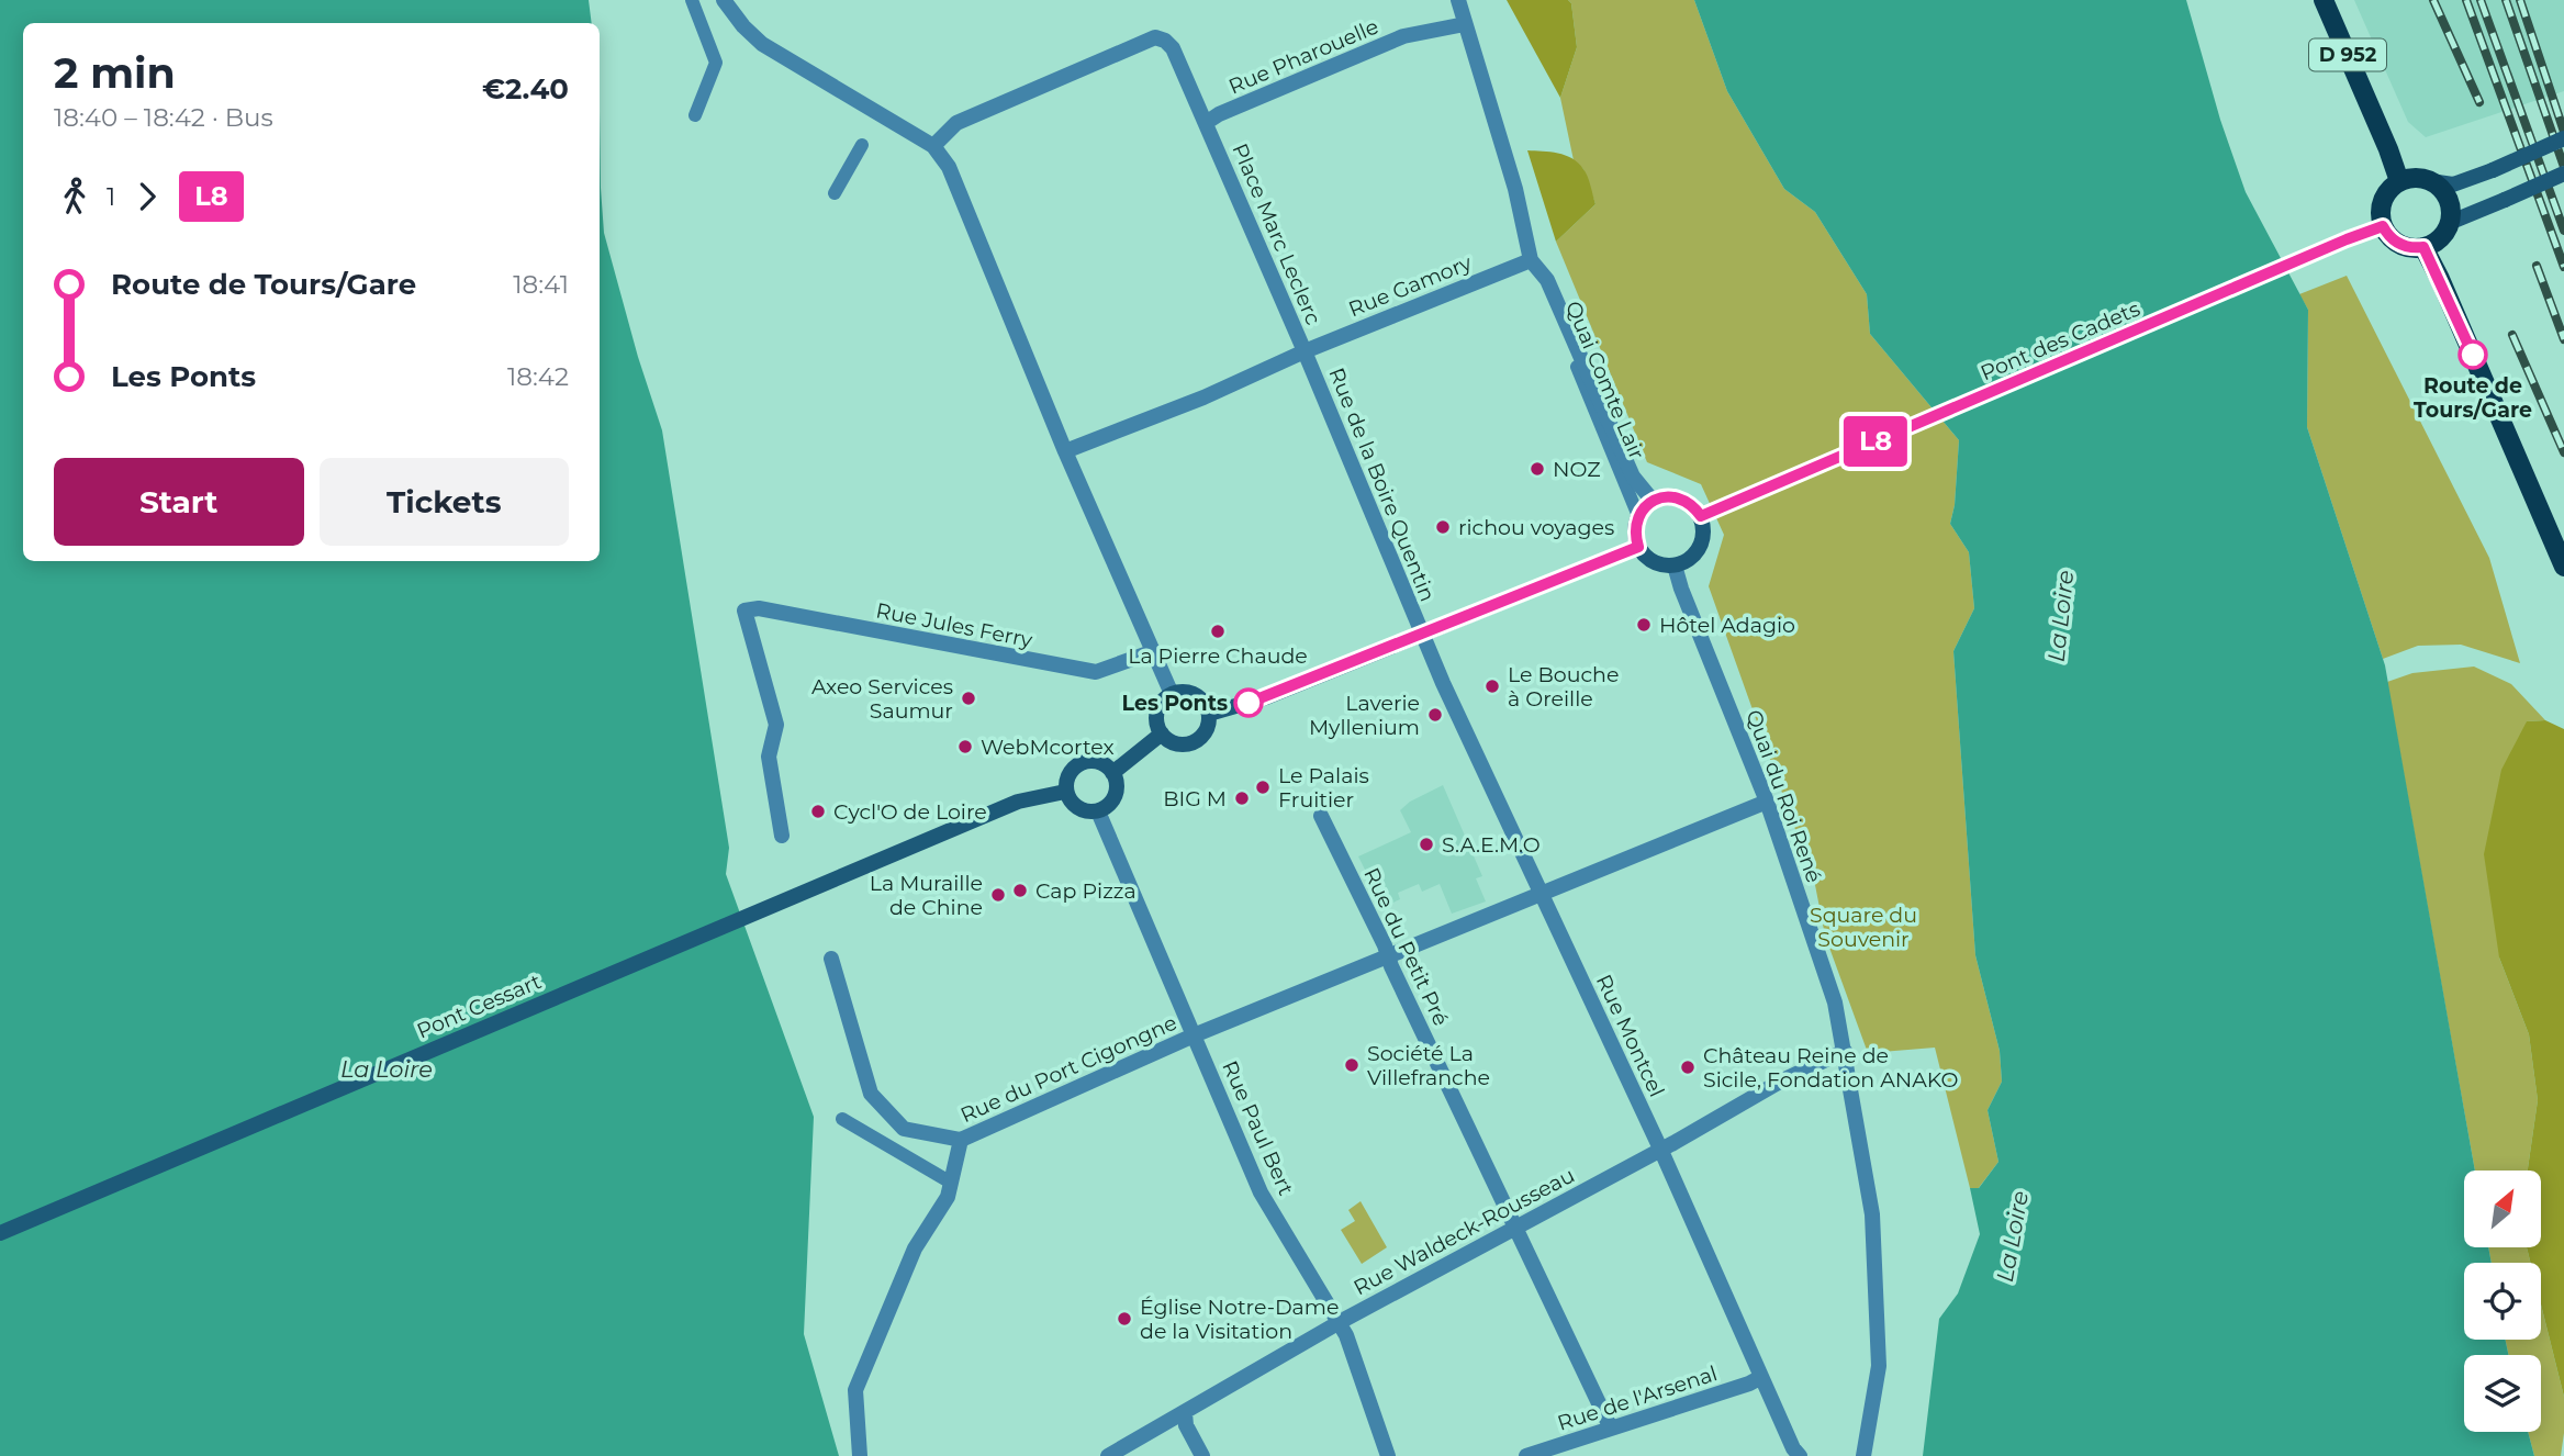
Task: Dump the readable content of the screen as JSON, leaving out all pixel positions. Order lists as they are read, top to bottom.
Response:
{
  "streets": {
    "main road": ["D 952", "Pont des Cadets", "Pont Cessart"],
    "street": [
      "Rue Pharouelle",
      "Place Marc Leclerc",
      "Rue Gamory",
      "Quai Comte Lair",
      "Rue de la Boire Quentin",
      "Rue Jules Ferry",
      "Quai du Roi René",
      "Rue du Petit Pré",
      "Rue Montcel",
      "Rue du Port Cigongne",
      "Rue Paul Bert",
      "Rue Waldeck-Rousseau",
      "Rue de l'Arsenal"
    ]
  },
  "crossings": [
    ["D 952", "Pont des Cadets"],
    ["Rue Pharouelle", "Place Marc Leclerc"],
    ["Rue Pharouelle", "Quai Comte Lair"],
    ["Place Marc Leclerc", "Rue Gamory"],
    ["Place Marc Leclerc", "Rue de la Boire Quentin"],
    ["Rue Gamory", "Quai Comte Lair"],
    ["Rue Gamory", "Rue de la Boire Quentin"],
    ["Pont des Cadets", "Quai Comte Lair"],
    ["Pont des Cadets", "Quai du Roi René"],
    ["Quai Comte Lair", "Quai du Roi René"],
    ["Rue de la Boire Quentin", "Rue Montcel"],
    ["Quai du Roi René", "Rue du Port Cigongne"],
    ["Quai du Roi René", "Rue Waldeck-Rousseau"],
    ["Rue du Petit Pré", "Rue du Port Cigongne"],
    ["Rue du Petit Pré", "Rue Waldeck-Rousseau"],
    ["Rue du Petit Pré", "Rue de l'Arsenal"],
    ["Pont Cessart", "Rue Paul Bert"],
    ["Rue Montcel", "Rue du Port Cigongne"],
    ["Rue Montcel", "Rue Waldeck-Rousseau"],
    ["Rue Montcel", "Rue de l'Arsenal"],
    ["Rue du Port Cigongne", "Rue Paul Bert"],
    ["Rue Paul Bert", "Rue Waldeck-Rousseau"]
  ],
  "water": ["La Loire"],
  "parks": ["Square du Souvenir"],
  "places": [
    "Route de Tours/Gare",
    "NOZ",
    "richou voyages",
    "Hôtel Adagio",
    "La Pierre Chaude",
    "Le Bouche à Oreille",
    "Axeo Services Saumur",
    "Les Ponts",
    "Laverie Myllenium",
    "WebMcortex",
    "Le Palais Fruitier",
    "BIG M",
    "Cycl'O de Loire",
    "S.A.E.M.O",
    "Cap Pizza",
    "La Muraille de Chine",
    "Société La Villefranche",
    "Château Reine de Sicile, Fondation ANAKO",
    "Église Notre-Dame de la Visitation"
  ],
  "lines": ["bus line L8"],
  "north": "top right",
  "page": {
    "on_map": "L8",
    "heading": ["2 min", "18:40 – 18:42 · Bus", "€2.40"],
    "legs": ["1", "L8"],
    "list": [
      {
        "name": "Route de Tours/Gare",
        "value": "18:41"
      },
      {
        "name": "Les Ponts",
        "value": "18:42"
      }
    ],
    "buttons": ["Start", "Tickets"]
  }
}
